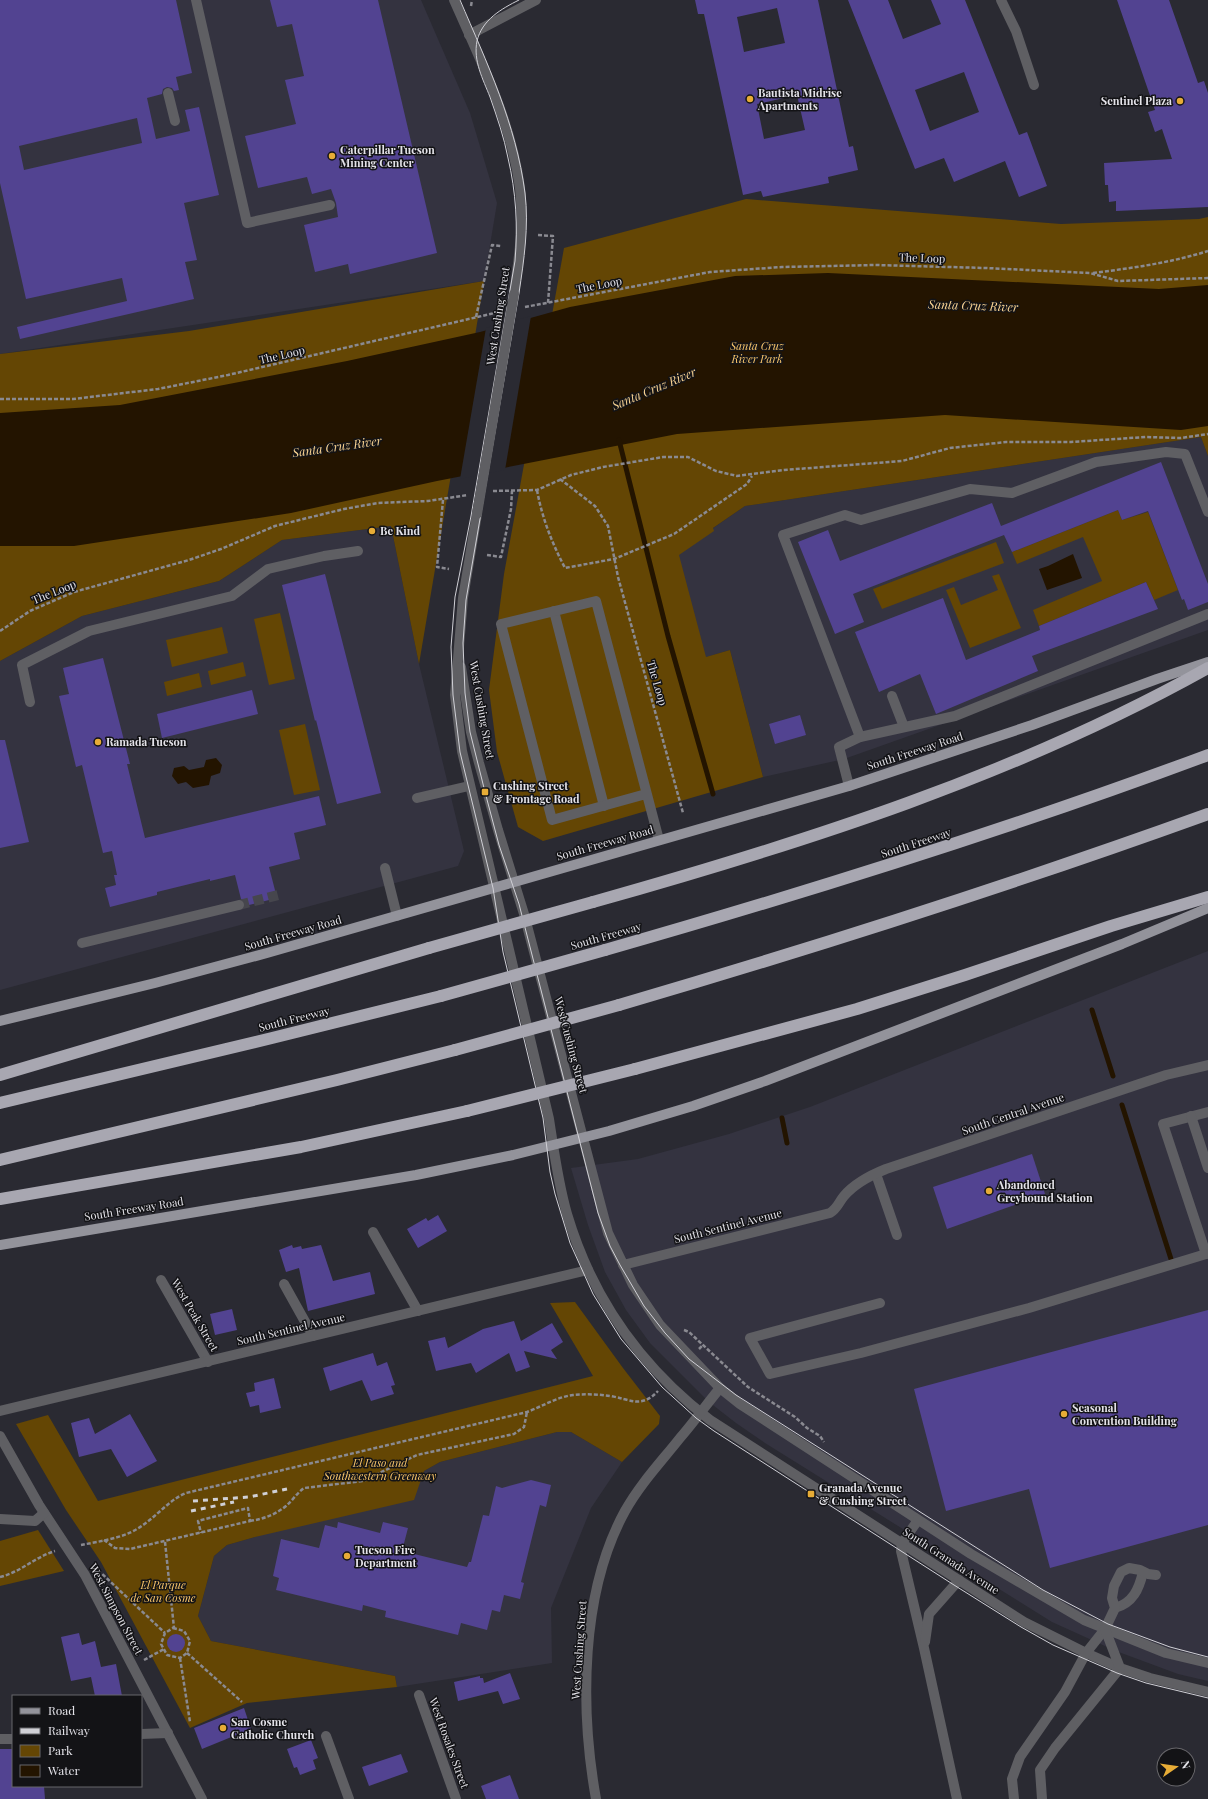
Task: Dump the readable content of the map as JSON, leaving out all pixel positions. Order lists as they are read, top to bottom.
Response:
{
  "streets": {
    "highway": ["South Freeway"],
    "main road": ["South Freeway Road"],
    "street": [
      "West Cushing Street",
      "South Central Avenue",
      "South Sentinel Avenue",
      "West Peak Street",
      "South Granada Avenue",
      "West Simpson Street",
      "West Rosales Street"
    ],
    "path": ["The Loop"]
  },
  "crossings": [
    ["West Cushing Street", "South Freeway Road"],
    ["West Cushing Street", "South Sentinel Avenue"],
    ["West Cushing Street", "South Granada Avenue"],
    ["South Central Avenue", "South Sentinel Avenue"],
    ["South Sentinel Avenue", "West Peak Street"]
  ],
  "water": ["Santa Cruz River"],
  "parks": ["Santa Cruz River Park", "El Paso and Southwestern Greenway", "El Parque de San Cosme"],
  "places": {
    "other": [
      "Bautista Midrise Apartments",
      "Sentinel Plaza",
      "Caterpillar Tucson Mining Center",
      "Be Kind",
      "Ramada Tucson",
      "Abandoned Greyhound Station",
      "Seasonal Convention Building",
      "Tucson Fire Department",
      "San Cosme Catholic Church"
    ],
    "transit": ["Cushing Street & Frontage Road", "Granada Avenue & Cushing Street"]
  },
  "legend": [
    "Road",
    "Railway",
    "Park",
    "Water"
  ],
  "north": "right"
}
